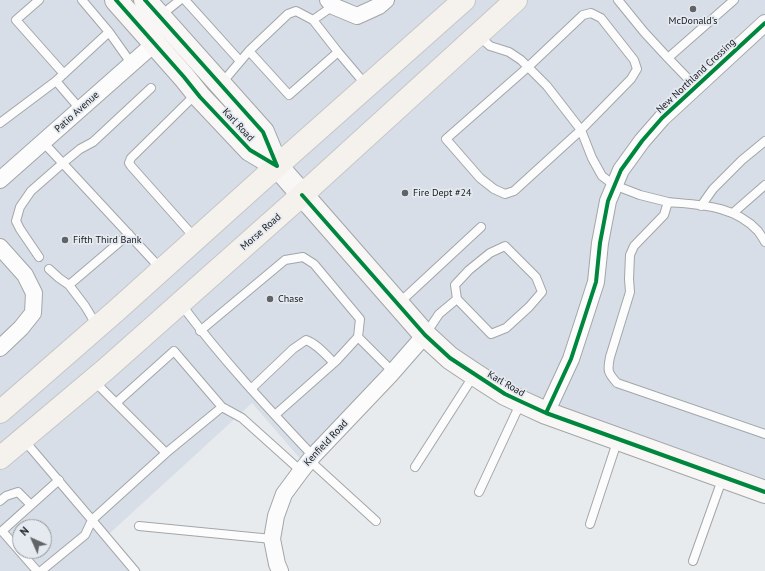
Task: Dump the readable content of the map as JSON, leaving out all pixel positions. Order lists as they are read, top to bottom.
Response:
{
  "streets": {
    "main road": ["Karl Road", "Morse Road"],
    "street": ["New Northland Crossing", "Patio Avenue", "Kenfield Road"]
  },
  "crossings": [
    ["New Northland Crossing", "Karl Road"],
    ["Patio Avenue", "Karl Road"],
    ["Karl Road", "Morse Road"],
    ["Karl Road", "Kenfield Road"]
  ],
  "places": [
    "McDonald's",
    "Fire Dept #24",
    "Fifth Third Bank",
    "Chase"
  ],
  "north": "top left"
}
